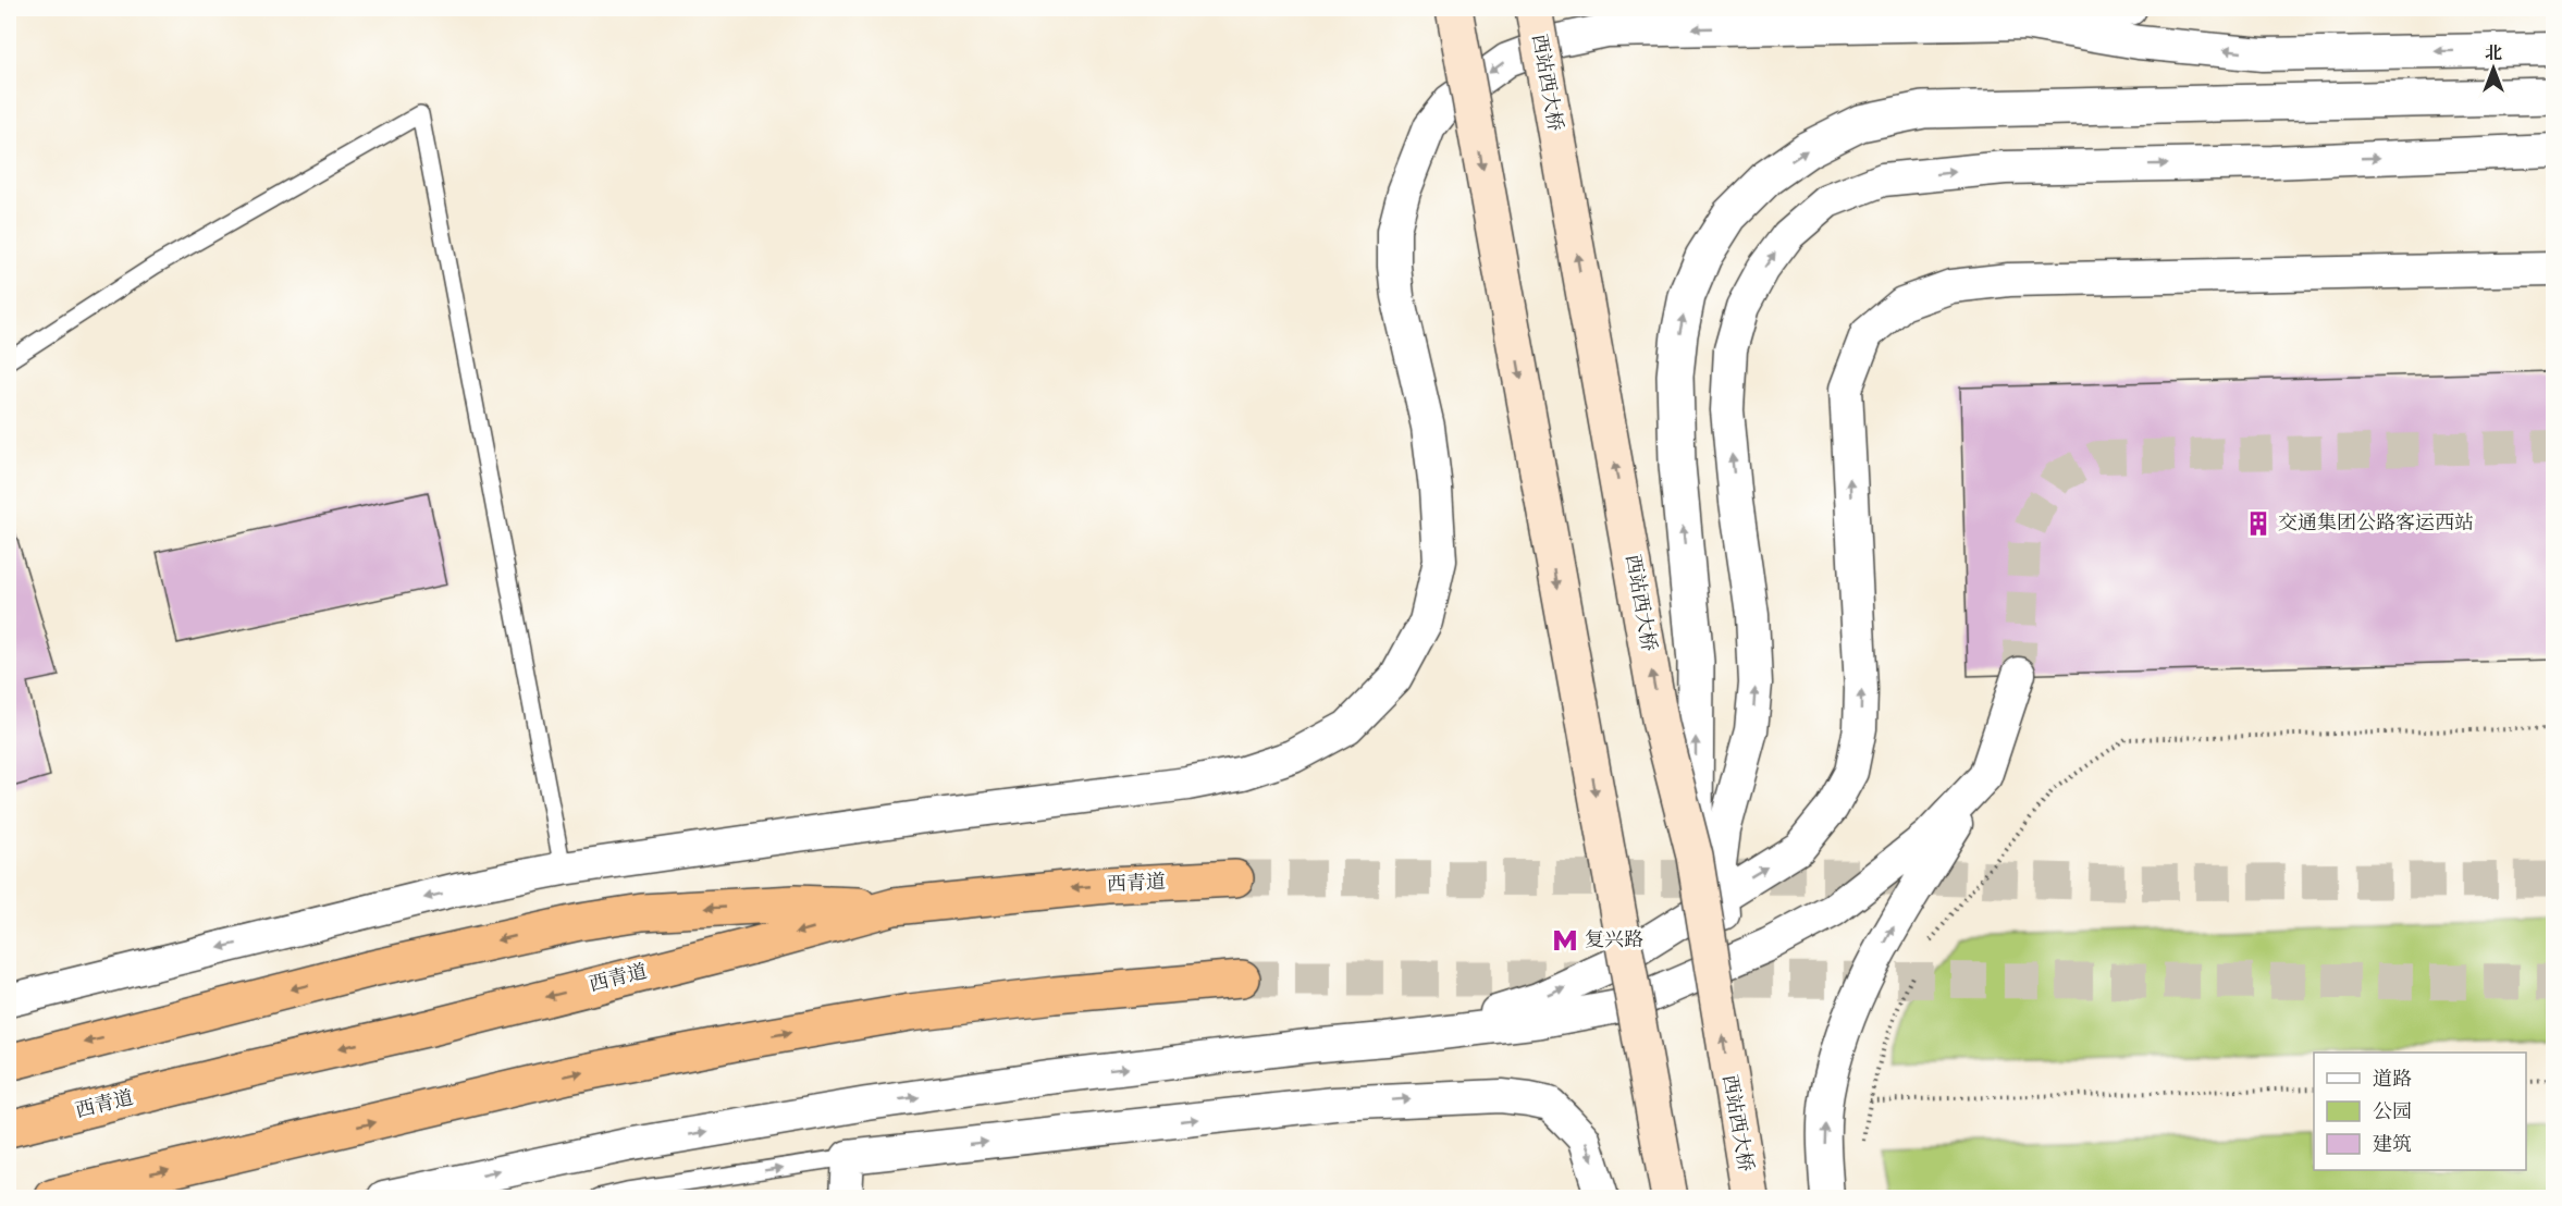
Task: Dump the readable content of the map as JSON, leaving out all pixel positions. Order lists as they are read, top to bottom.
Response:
{
  "streets": {
    "highway": ["西青道"],
    "main road": ["西站西大桥"]
  },
  "places": {
    "building": ["交通集团公路客运西站"],
    "metro station": ["复兴路"]
  },
  "legend": ["道路", "公园", "建筑"],
  "north": "top"
}
